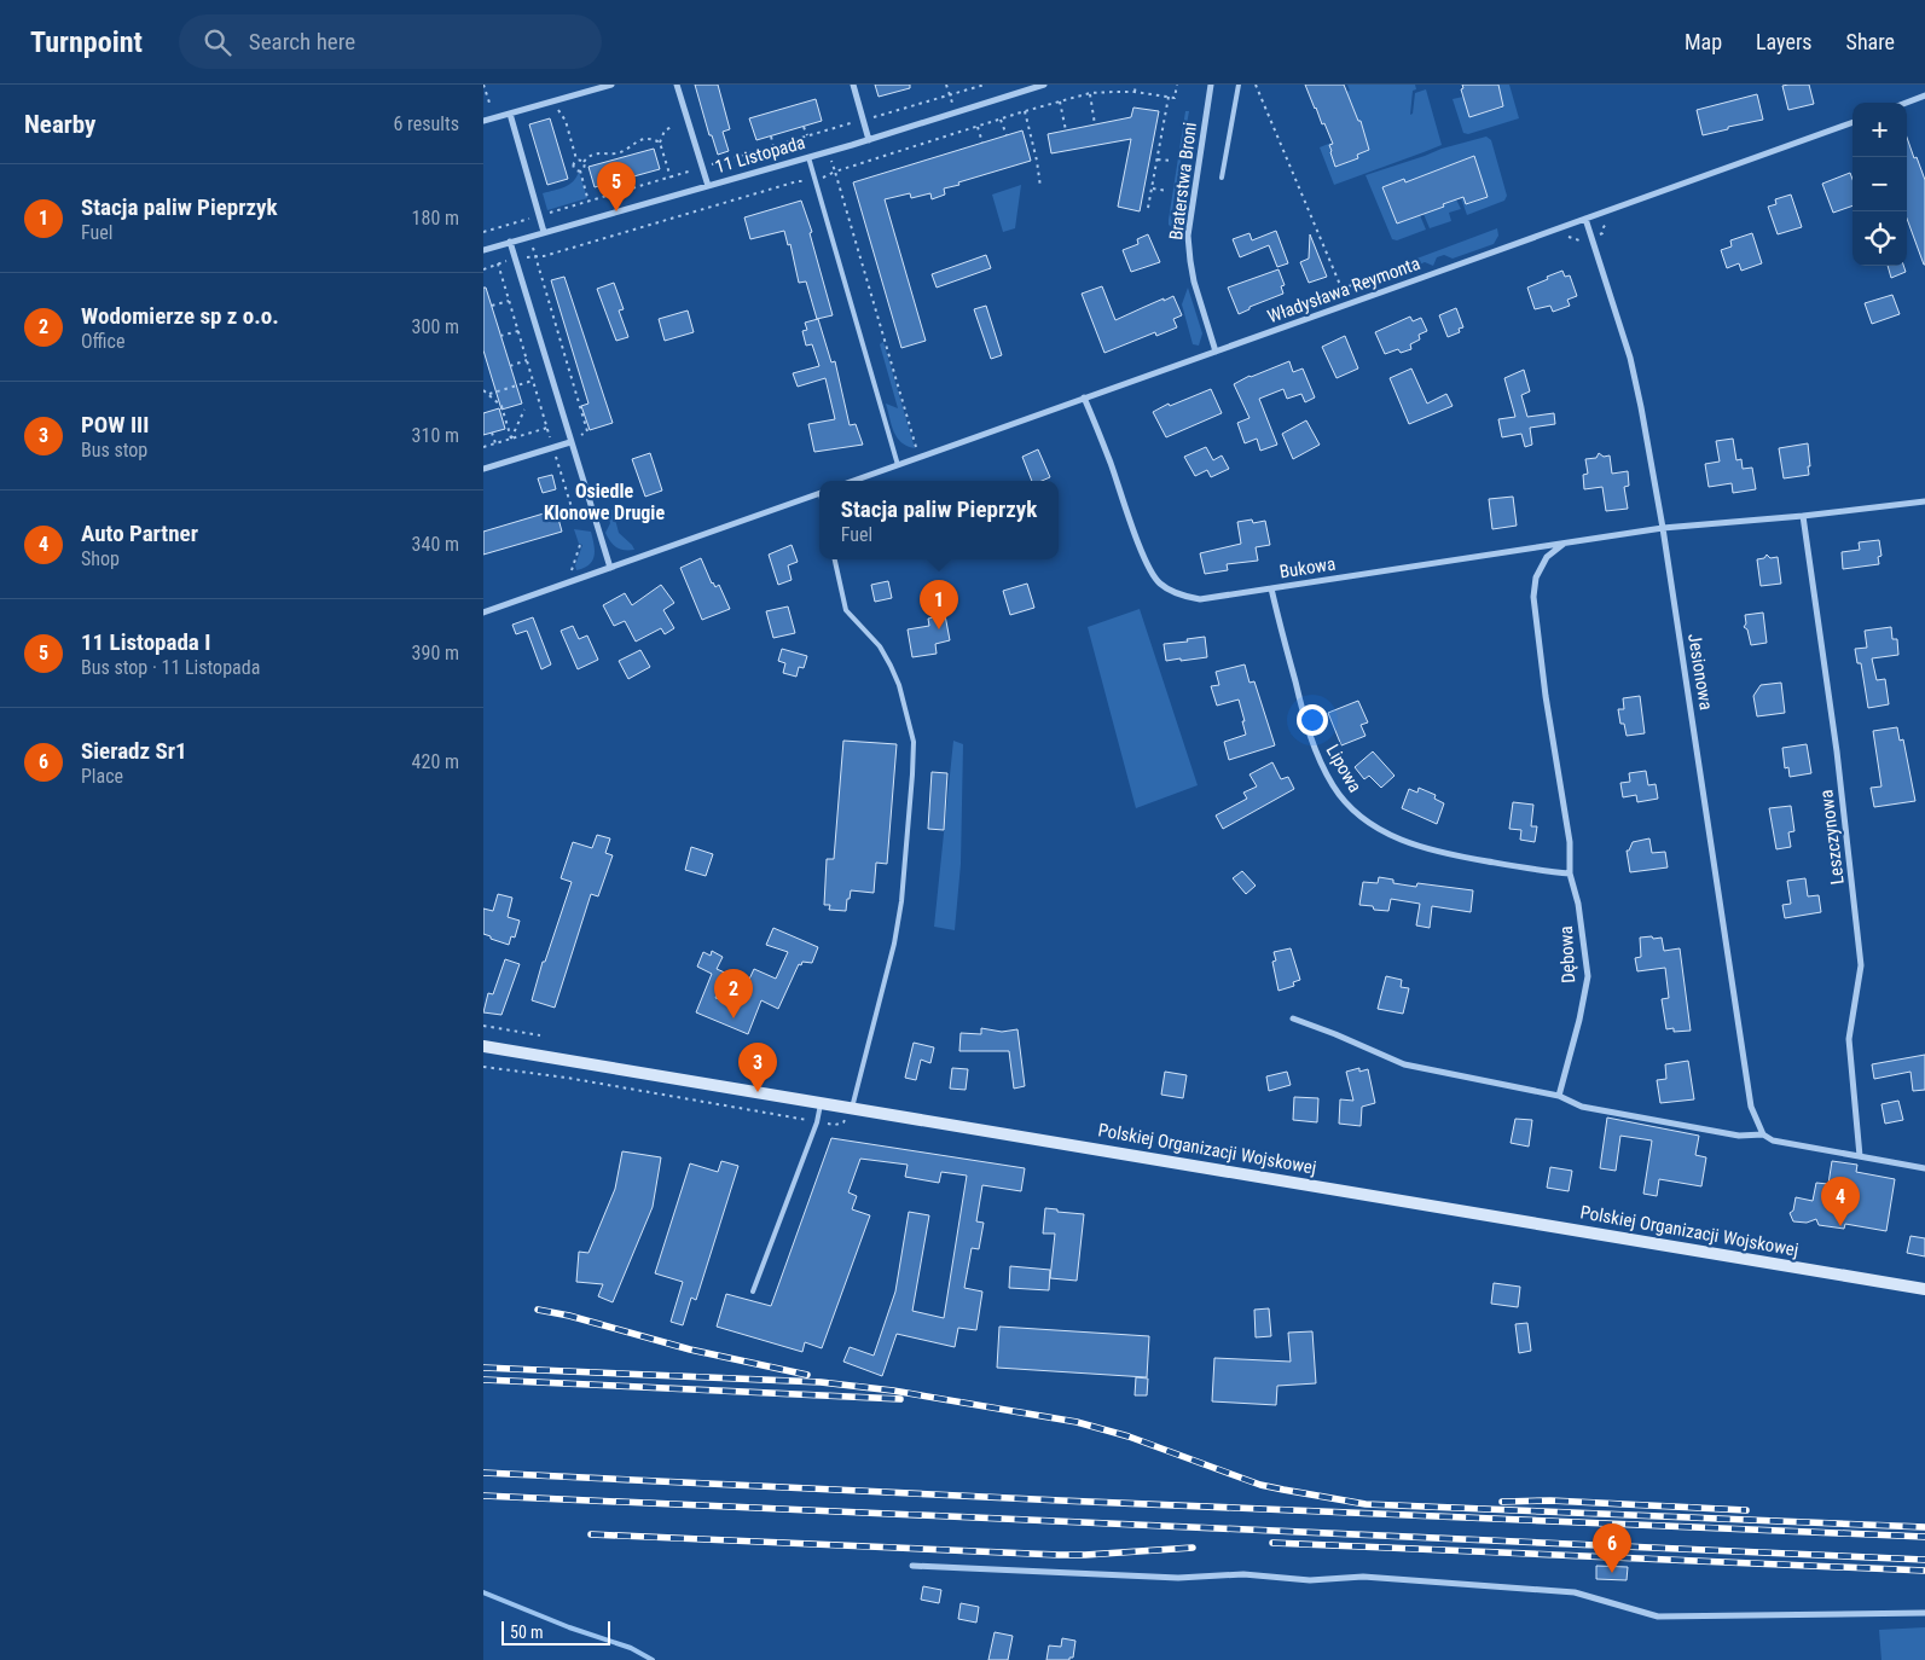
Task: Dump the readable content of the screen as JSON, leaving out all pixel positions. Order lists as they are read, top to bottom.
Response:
{
  "streets": {
    "main road": ["Polskiej Organizacji Wojskowej"],
    "street": [
      "11 Listopada",
      "Braterstwa Broni",
      "Władysława Reymonta",
      "Bukowa",
      "Jesionowa",
      "Lipowa",
      "Leszczynowa",
      "Dębowa"
    ]
  },
  "crossings": [
    ["Braterstwa Broni", "Władysława Reymonta"],
    ["Władysława Reymonta", "Bukowa"],
    ["Władysława Reymonta", "Jesionowa"],
    ["Bukowa", "Jesionowa"],
    ["Bukowa", "Lipowa"],
    ["Bukowa", "Dębowa"],
    ["Lipowa", "Dębowa"]
  ],
  "districts": ["Osiedle Klonowe Drugie"],
  "scale_bar": "50 m",
  "page": {
    "header": "Turnpoint",
    "search": "Search here",
    "nav": ["Map", "Layers", "Share"],
    "heading": ["Nearby", "6 results"],
    "map_buttons": ["+", "−"],
    "pins": [
      "5",
      "1",
      "2",
      "3",
      "4",
      "6"
    ],
    "list": [
      {
        "mark": "1",
        "name": "Stacja paliw Pieprzyk",
        "note": "Fuel",
        "value": "180 m"
      },
      {
        "mark": "2",
        "name": "Wodomierze sp z o.o.",
        "note": "Office",
        "value": "300 m"
      },
      {
        "mark": "3",
        "name": "POW III",
        "note": "Bus stop",
        "value": "310 m"
      },
      {
        "mark": "4",
        "name": "Auto Partner",
        "note": "Shop",
        "value": "340 m"
      },
      {
        "mark": "5",
        "name": "11 Listopada I",
        "note": "Bus stop · 11 Listopada",
        "value": "390 m"
      },
      {
        "mark": "6",
        "name": "Sieradz Sr1",
        "note": "Place",
        "value": "420 m"
      }
    ],
    "popup": ["Stacja paliw Pieprzyk", "Fuel"],
    "scale": "50 m"
  }
}
